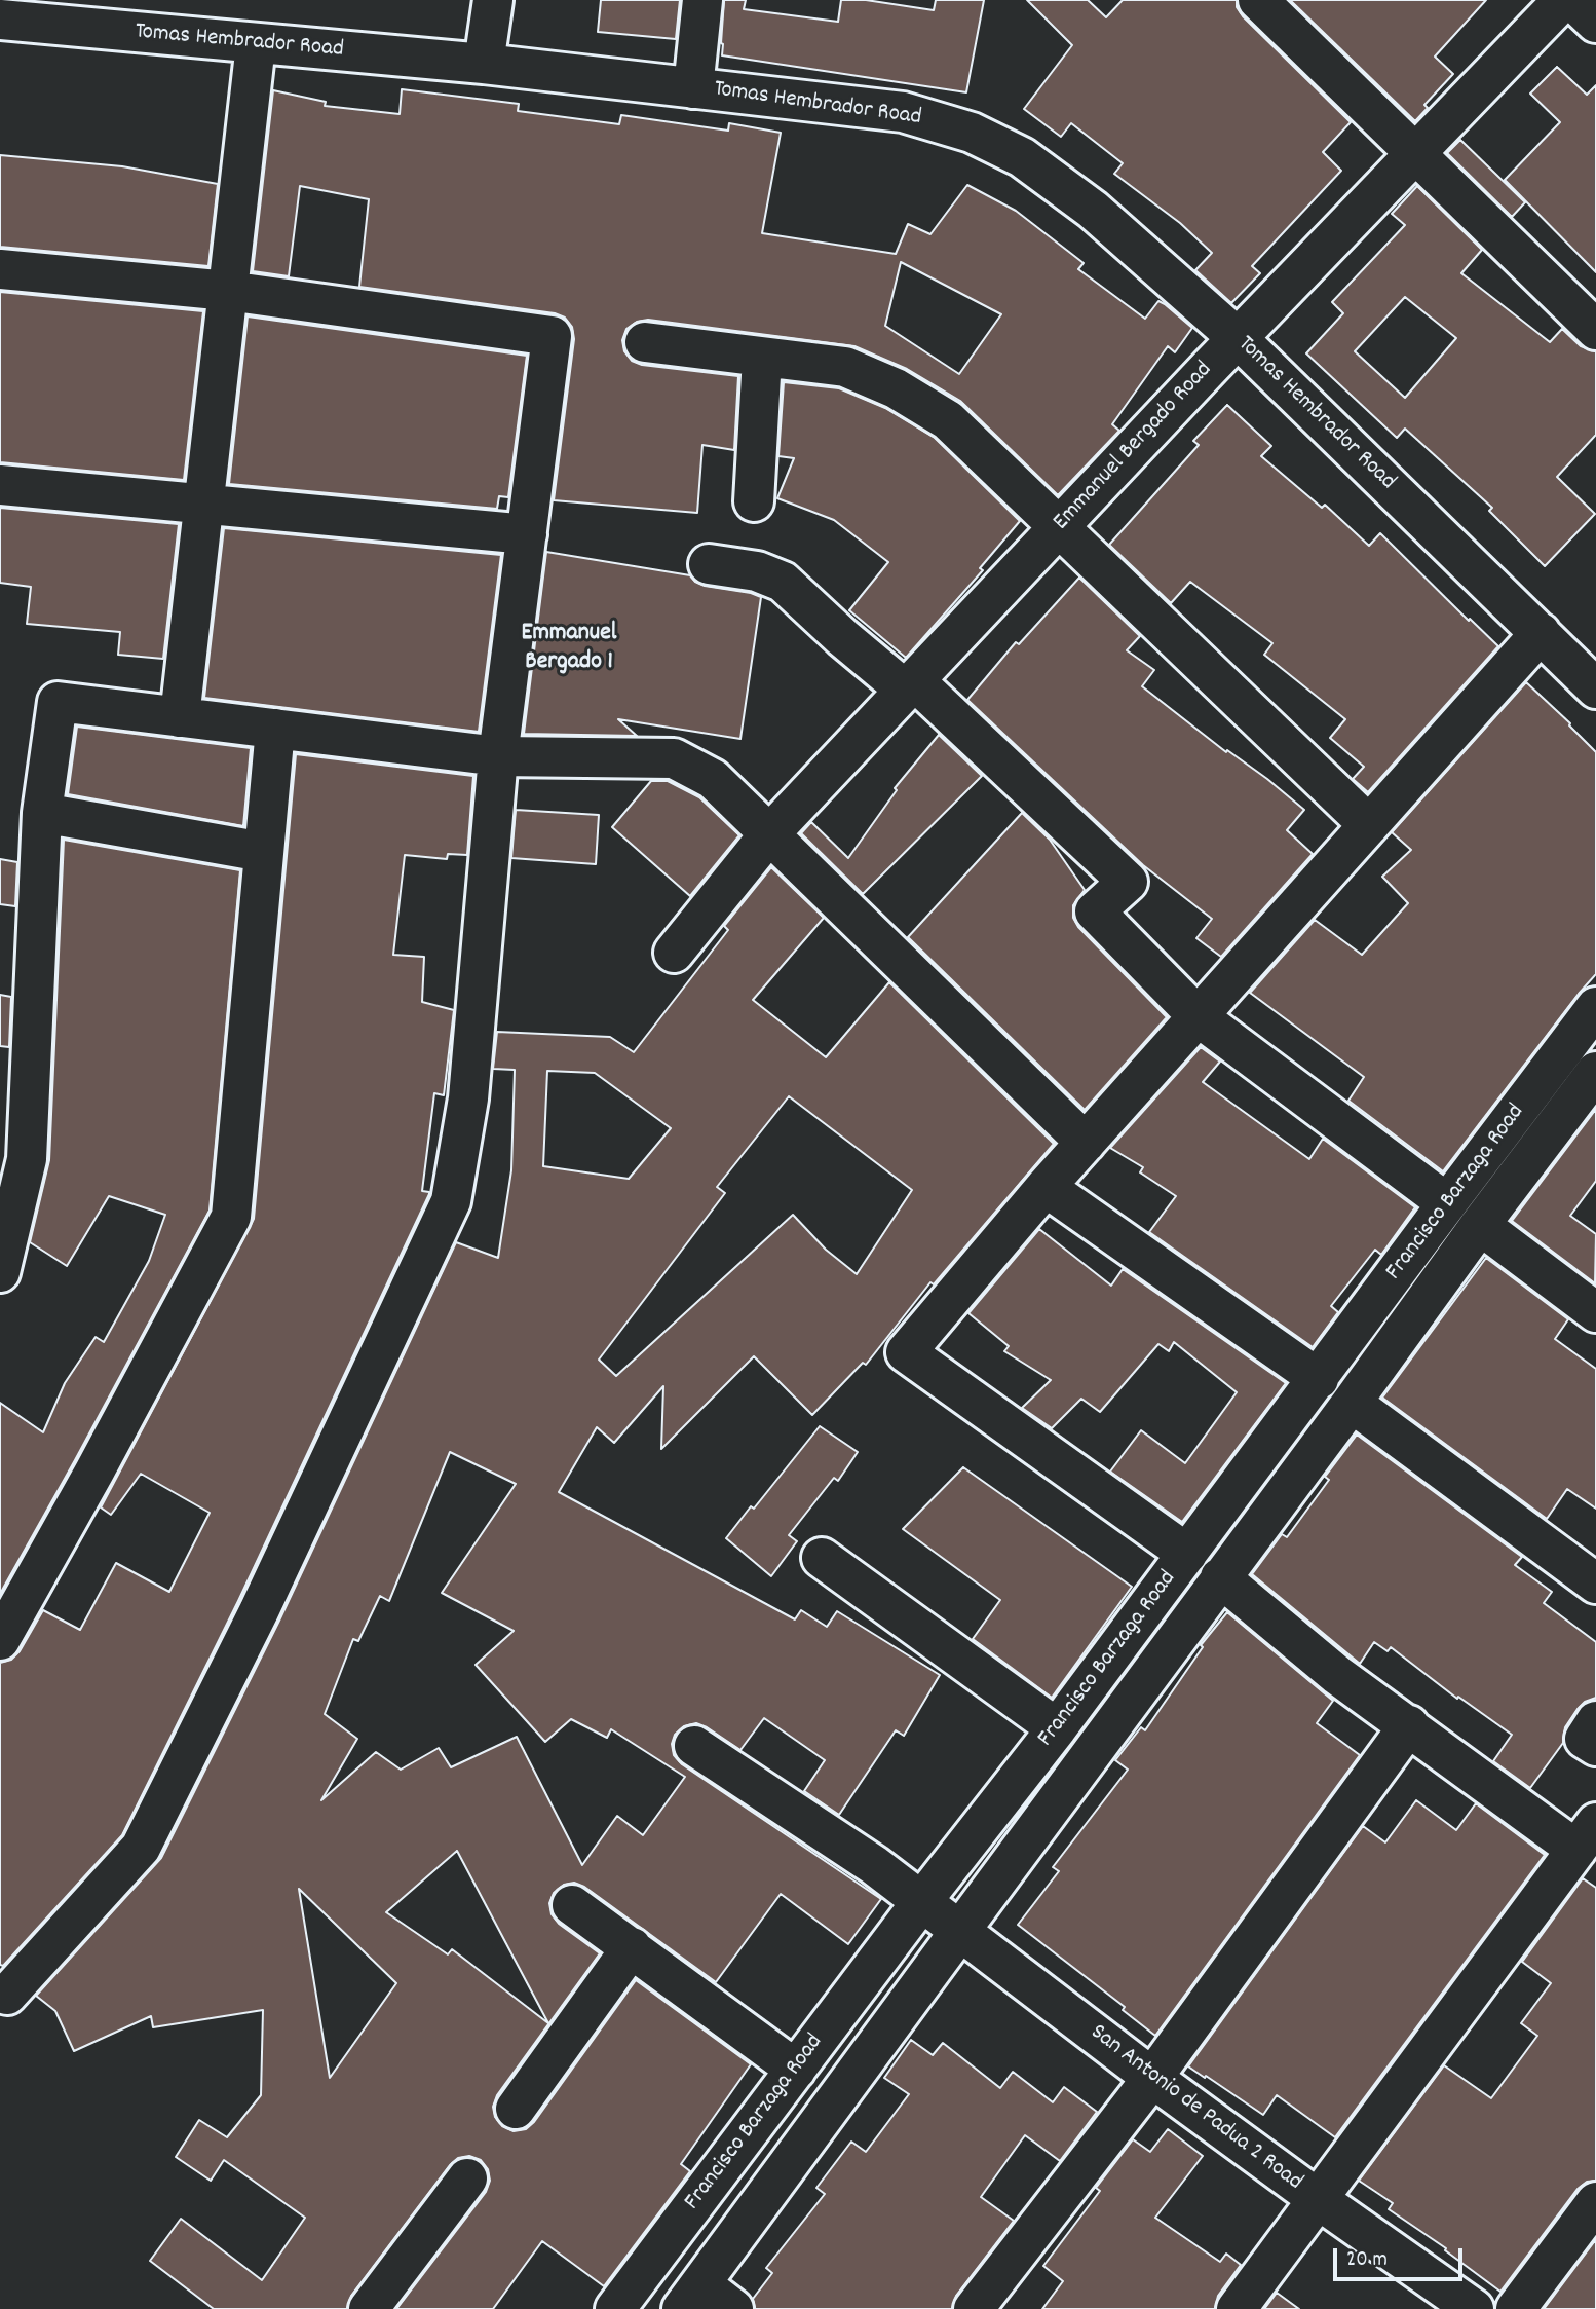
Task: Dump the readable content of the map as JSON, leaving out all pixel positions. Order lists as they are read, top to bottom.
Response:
{
  "streets": {
    "street": [
      "Tomas Hembrador Road",
      "Emmanuel Bergado Road",
      "Francisco Barzaga Road",
      "San Antonio de Padua 2 Road"
    ]
  },
  "crossings": [
    ["Tomas Hembrador Road", "Emmanuel Bergado Road"],
    ["Francisco Barzaga Road", "San Antonio de Padua 2 Road"]
  ],
  "districts": ["Emmanuel Bergado 1"],
  "scale_bar": "20 m"
}
